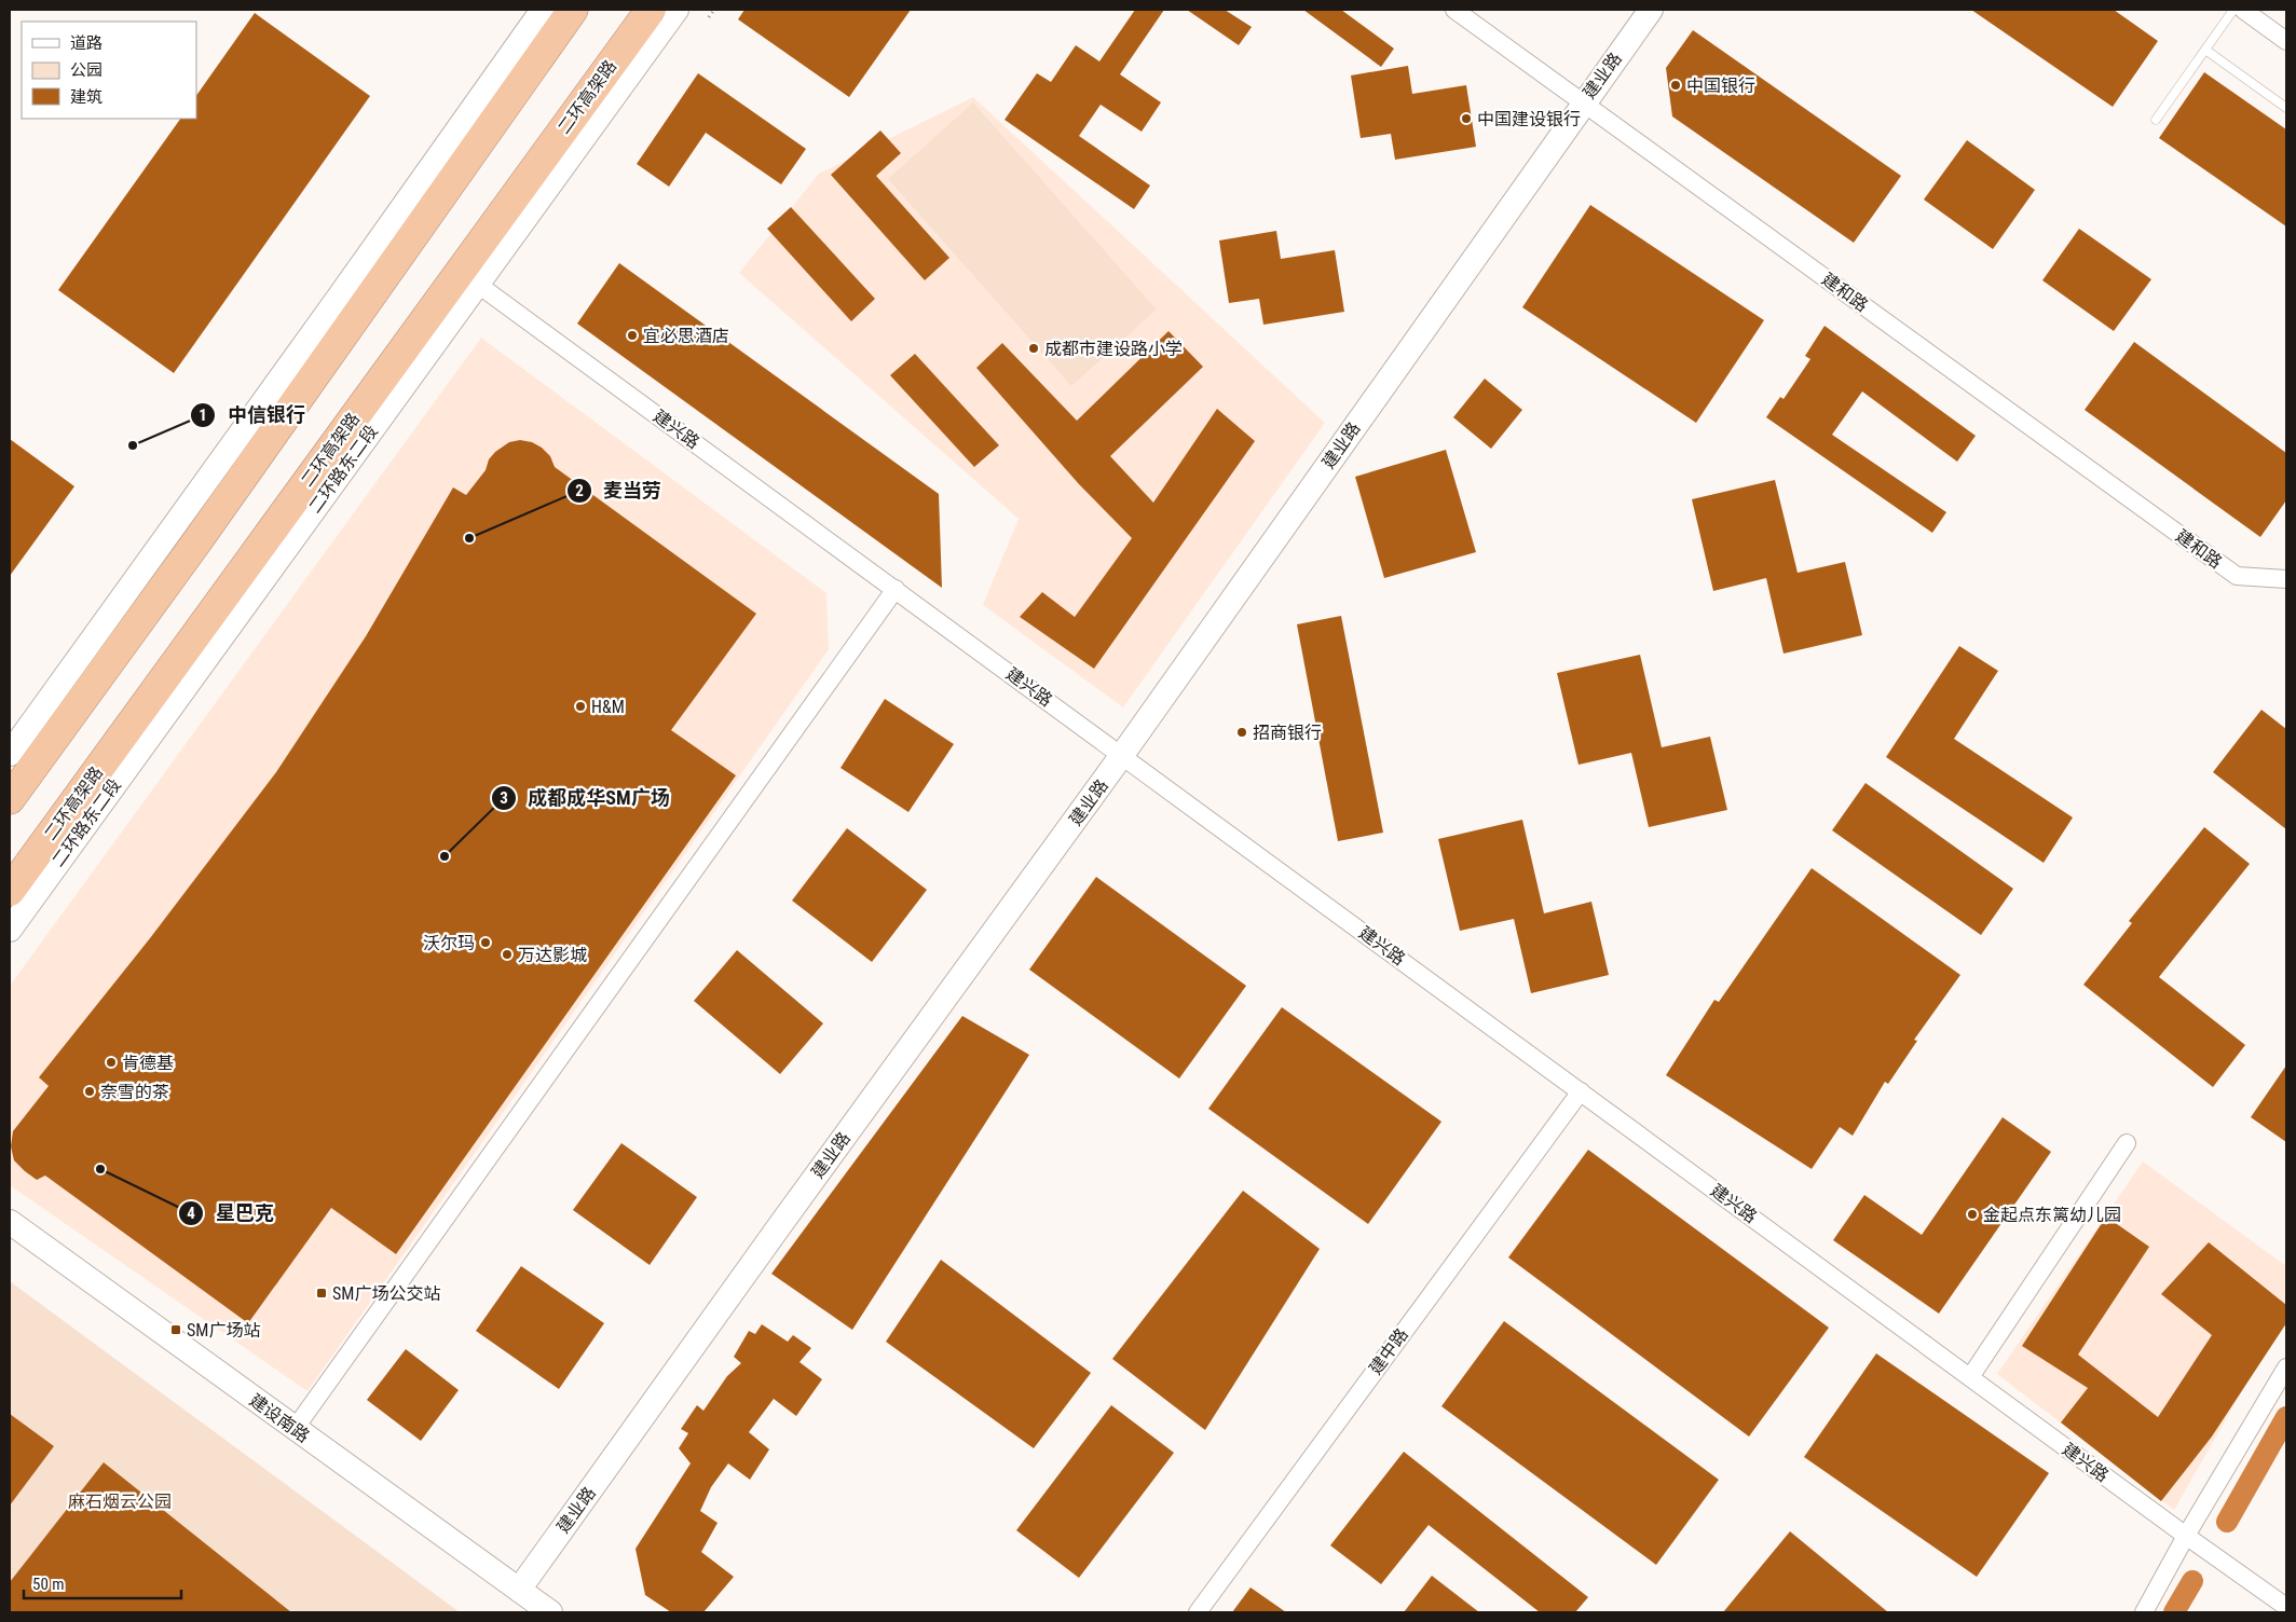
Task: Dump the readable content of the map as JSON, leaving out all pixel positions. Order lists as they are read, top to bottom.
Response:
{
  "streets": {
    "highway": ["二环高架路"],
    "street": [
      "建业路",
      "建和路",
      "建兴路",
      "二环路东二段",
      "建中路",
      "建设南路"
    ]
  },
  "crossings": [
    ["建业路", "建和路"],
    ["建业路", "建兴路"],
    ["建业路", "建设南路"],
    ["建兴路", "二环路东二段"],
    ["建兴路", "建中路"]
  ],
  "parks": ["麻石烟云公园"],
  "places": {
    "other": [
      "中国银行",
      "中国建设银行",
      "宜必思酒店",
      "成都市建设路小学",
      "中信银行",
      "麦当劳",
      "H&M",
      "招商银行",
      "成都成华SM广场",
      "沃尔玛",
      "万达影城",
      "肯德基",
      "奈雪的茶",
      "星巴克",
      "金起点东篱幼儿园"
    ],
    "transit": ["SM广场公交站", "SM广场站"]
  },
  "legend": ["道路", "公园", "建筑"],
  "scale_bar": "50 m"
}
